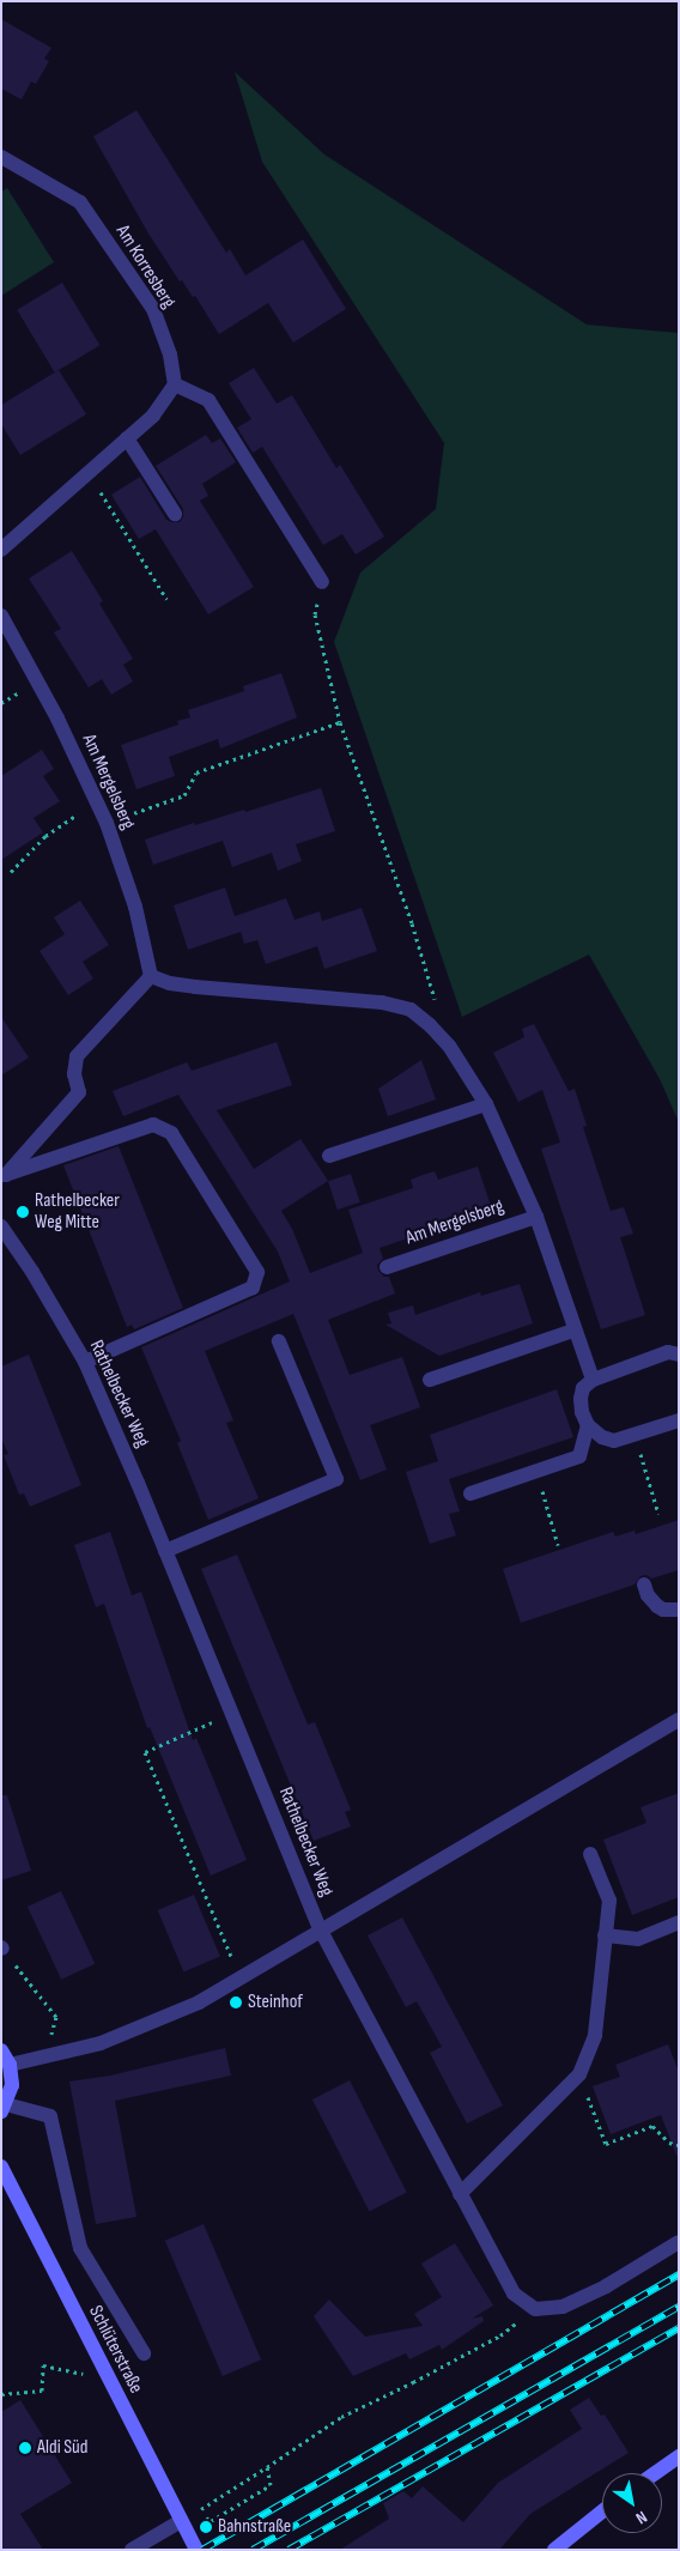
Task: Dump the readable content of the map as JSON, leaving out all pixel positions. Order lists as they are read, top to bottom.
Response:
{
  "streets": {
    "street": [
      "Am Korresberg",
      "Am Mergelsberg",
      "Rathelbecker Weg",
      "Schlüterstraße"
    ]
  },
  "places": [
    "Rathelbecker Weg Mitte",
    "Steinhof",
    "Aldi Süd",
    "Bahnstraße"
  ],
  "north": "bottom right"
}
